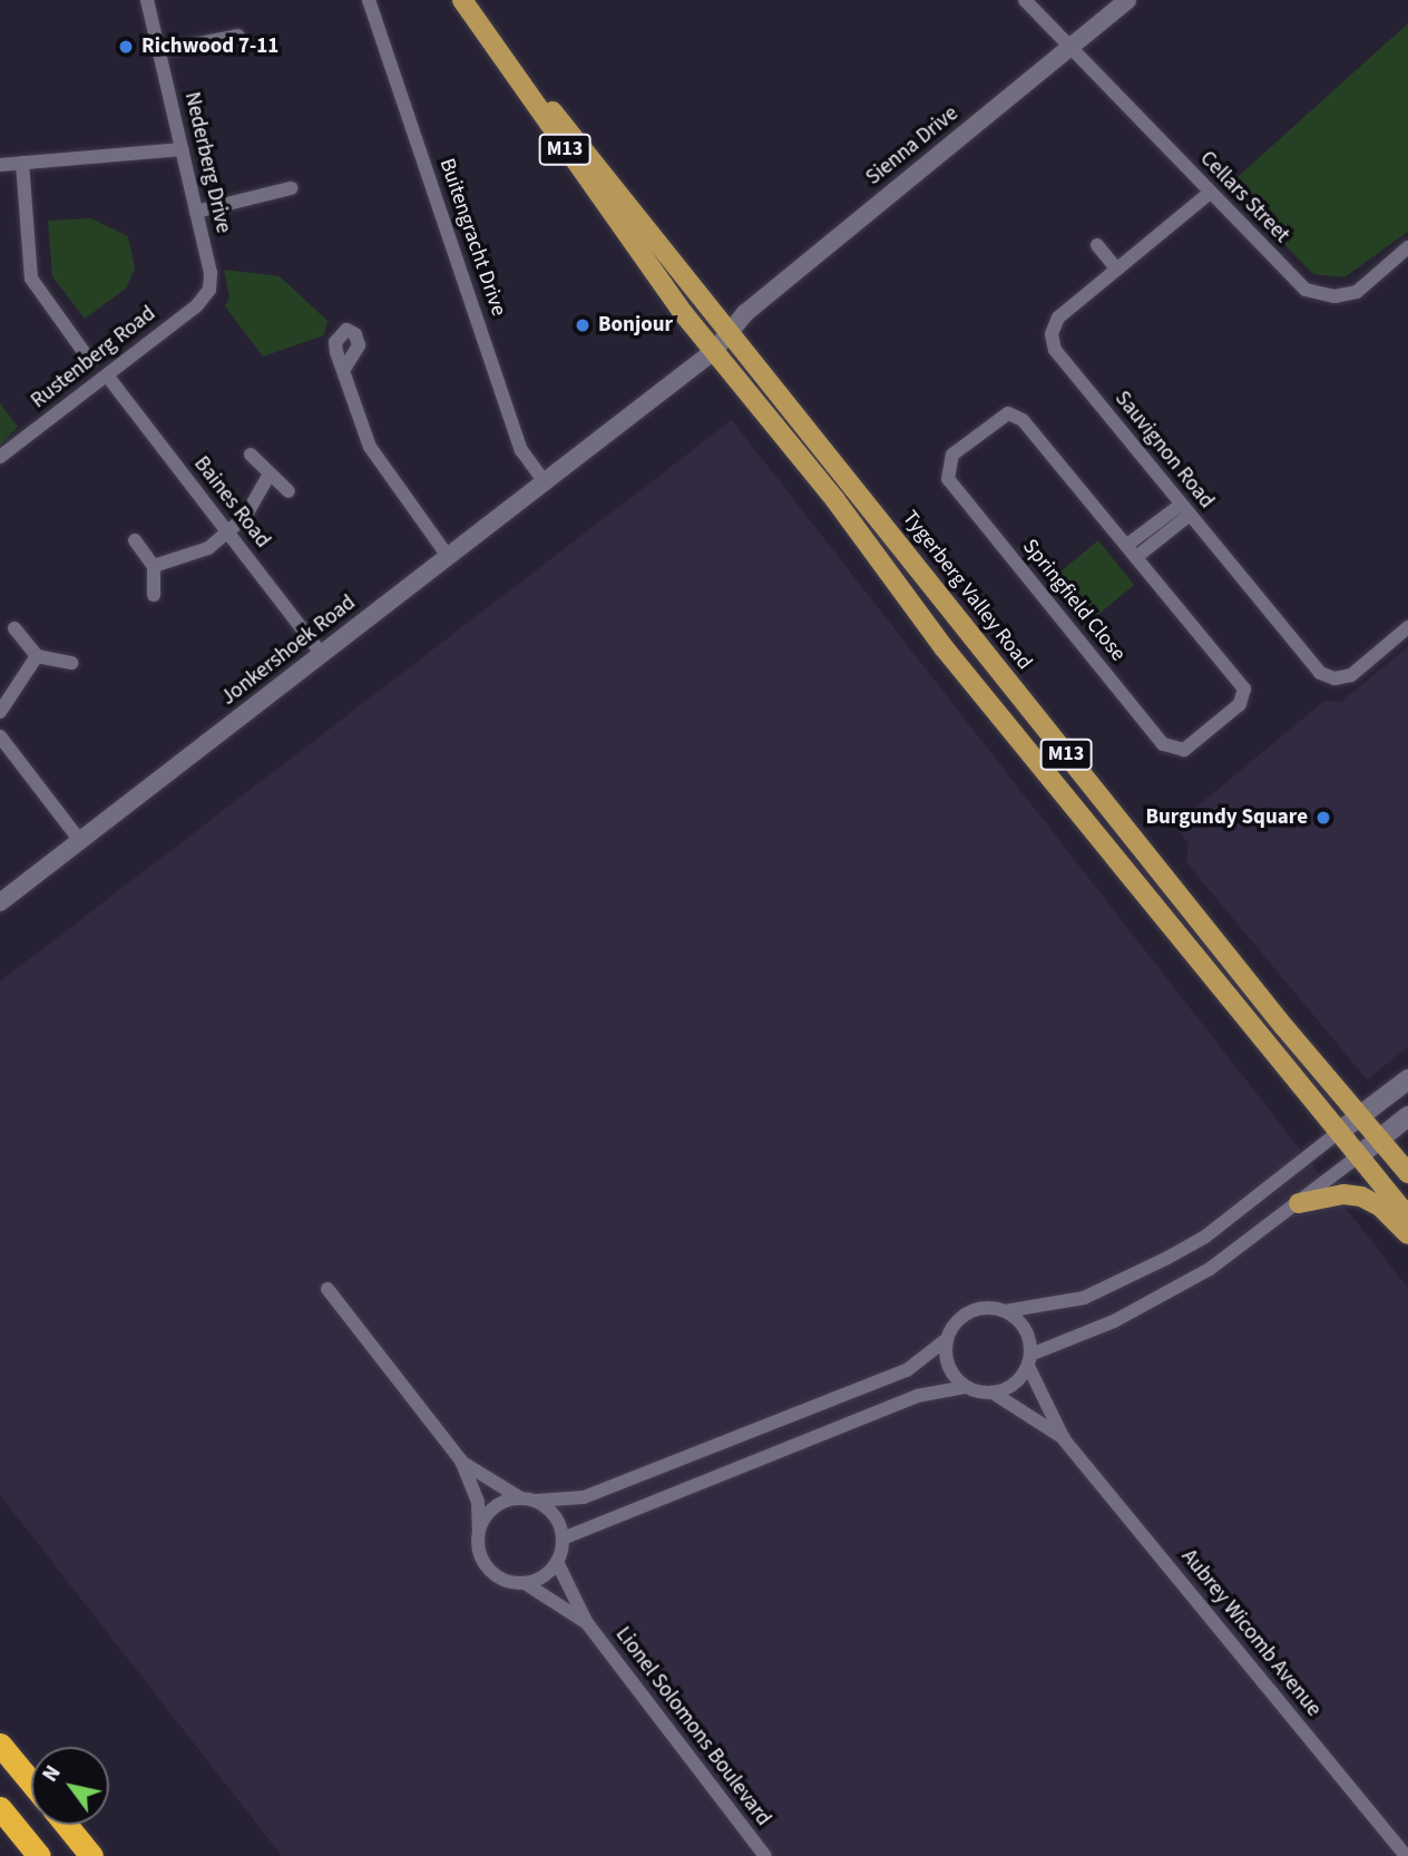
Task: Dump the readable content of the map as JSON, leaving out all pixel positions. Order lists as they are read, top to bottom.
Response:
{
  "streets": {
    "main road": ["M13", "Tygerberg Valley Road"],
    "street": [
      "Sienna Drive",
      "Nederberg Drive",
      "Cellars Street",
      "Buitengracht Drive",
      "Rustenberg Road",
      "Sauvignon Road",
      "Baines Road",
      "Springfield Close",
      "Jonkershoek Road",
      "Aubrey Wicomb Avenue",
      "Lionel Solomons Boulevard"
    ]
  },
  "crossings": [
    ["Sienna Drive", "Cellars Street"],
    ["Sienna Drive", "Tygerberg Valley Road"],
    ["Sienna Drive", "Jonkershoek Road"],
    ["Nederberg Drive", "Rustenberg Road"],
    ["Cellars Street", "Sauvignon Road"],
    ["Buitengracht Drive", "Jonkershoek Road"],
    ["Rustenberg Road", "Baines Road"],
    ["Baines Road", "Jonkershoek Road"],
    ["Tygerberg Valley Road", "Jonkershoek Road"]
  ],
  "places": ["Richwood 7-11", "Bonjour", "Burgundy Square"],
  "north": "top left"
}
